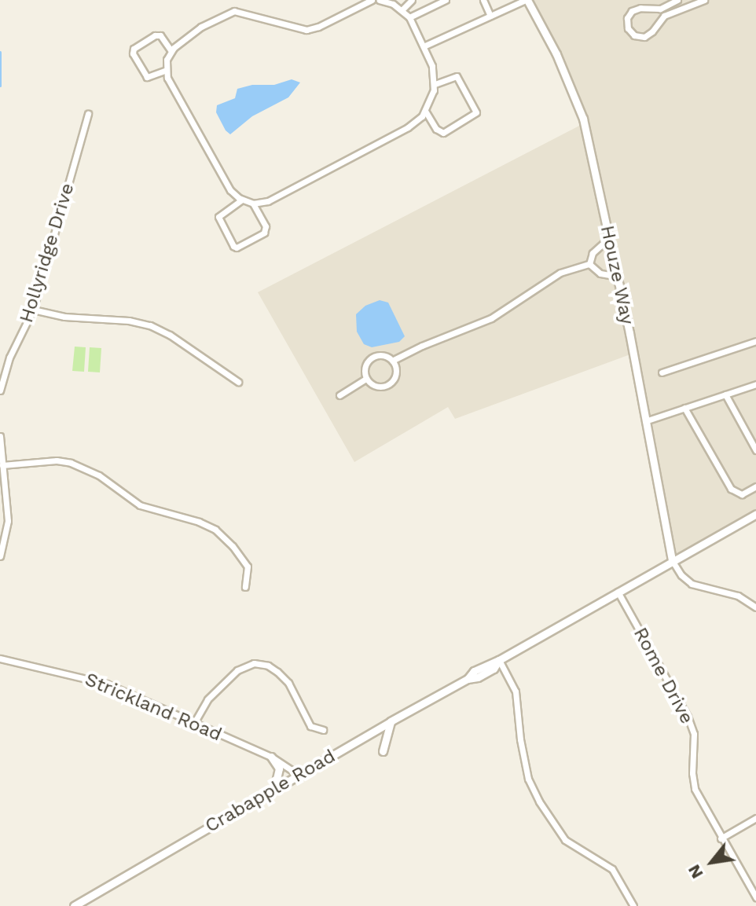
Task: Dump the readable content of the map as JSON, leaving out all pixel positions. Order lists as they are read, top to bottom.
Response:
{
  "streets": {
    "street": [
      "Hollyridge Drive",
      "Houze Way",
      "Rome Drive",
      "Strickland Road",
      "Crabapple Road"
    ]
  },
  "crossings": [
    ["Houze Way", "Crabapple Road"],
    ["Rome Drive", "Crabapple Road"],
    ["Strickland Road", "Crabapple Road"]
  ],
  "north": "bottom left"
}
